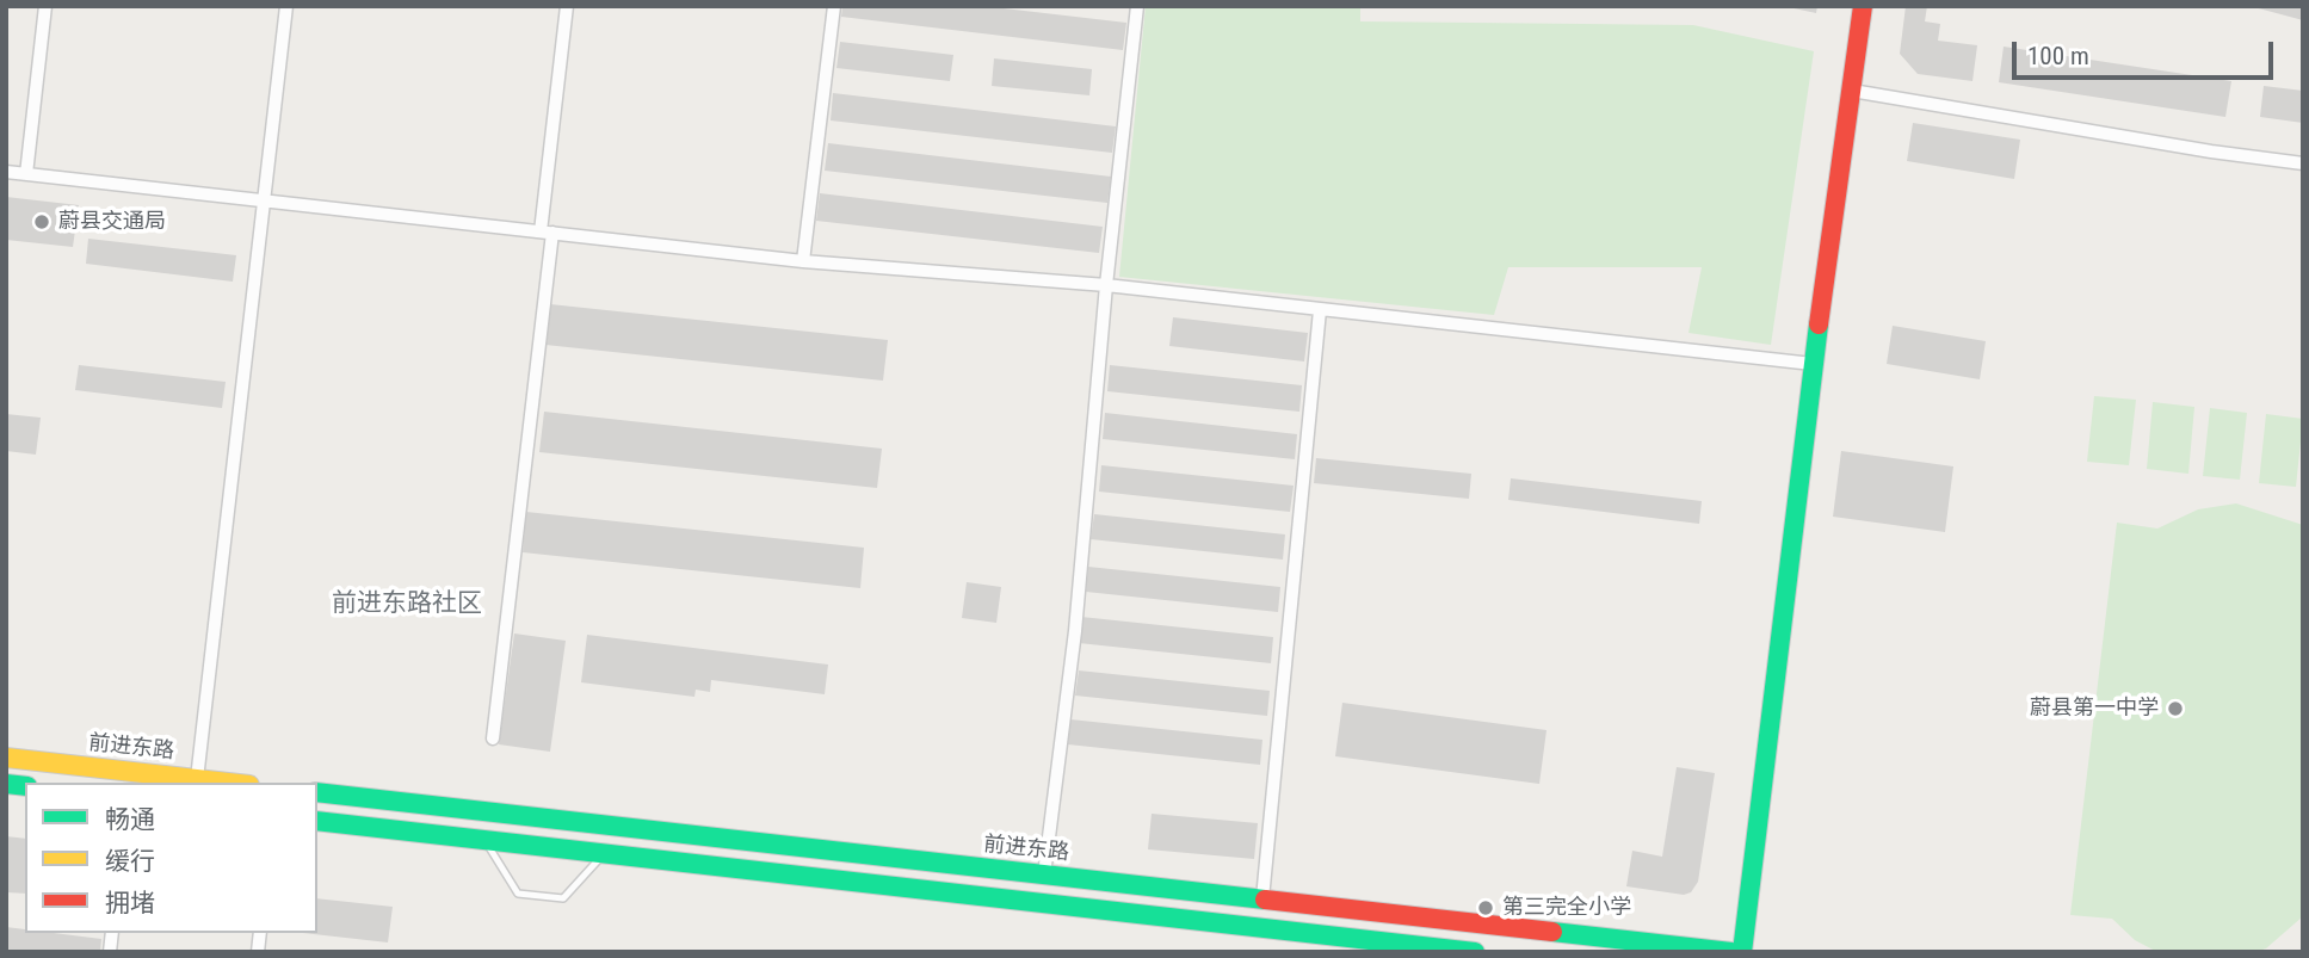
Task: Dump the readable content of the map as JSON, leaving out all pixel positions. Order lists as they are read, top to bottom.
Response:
{
  "streets": {
    "main road": ["前进东路"]
  },
  "districts": ["前进东路社区"],
  "places": ["蔚县交通局", "蔚县第一中学", "第三完全小学"],
  "legend": ["畅通", "缓行", "拥堵"],
  "scale_bar": "100 m"
}
